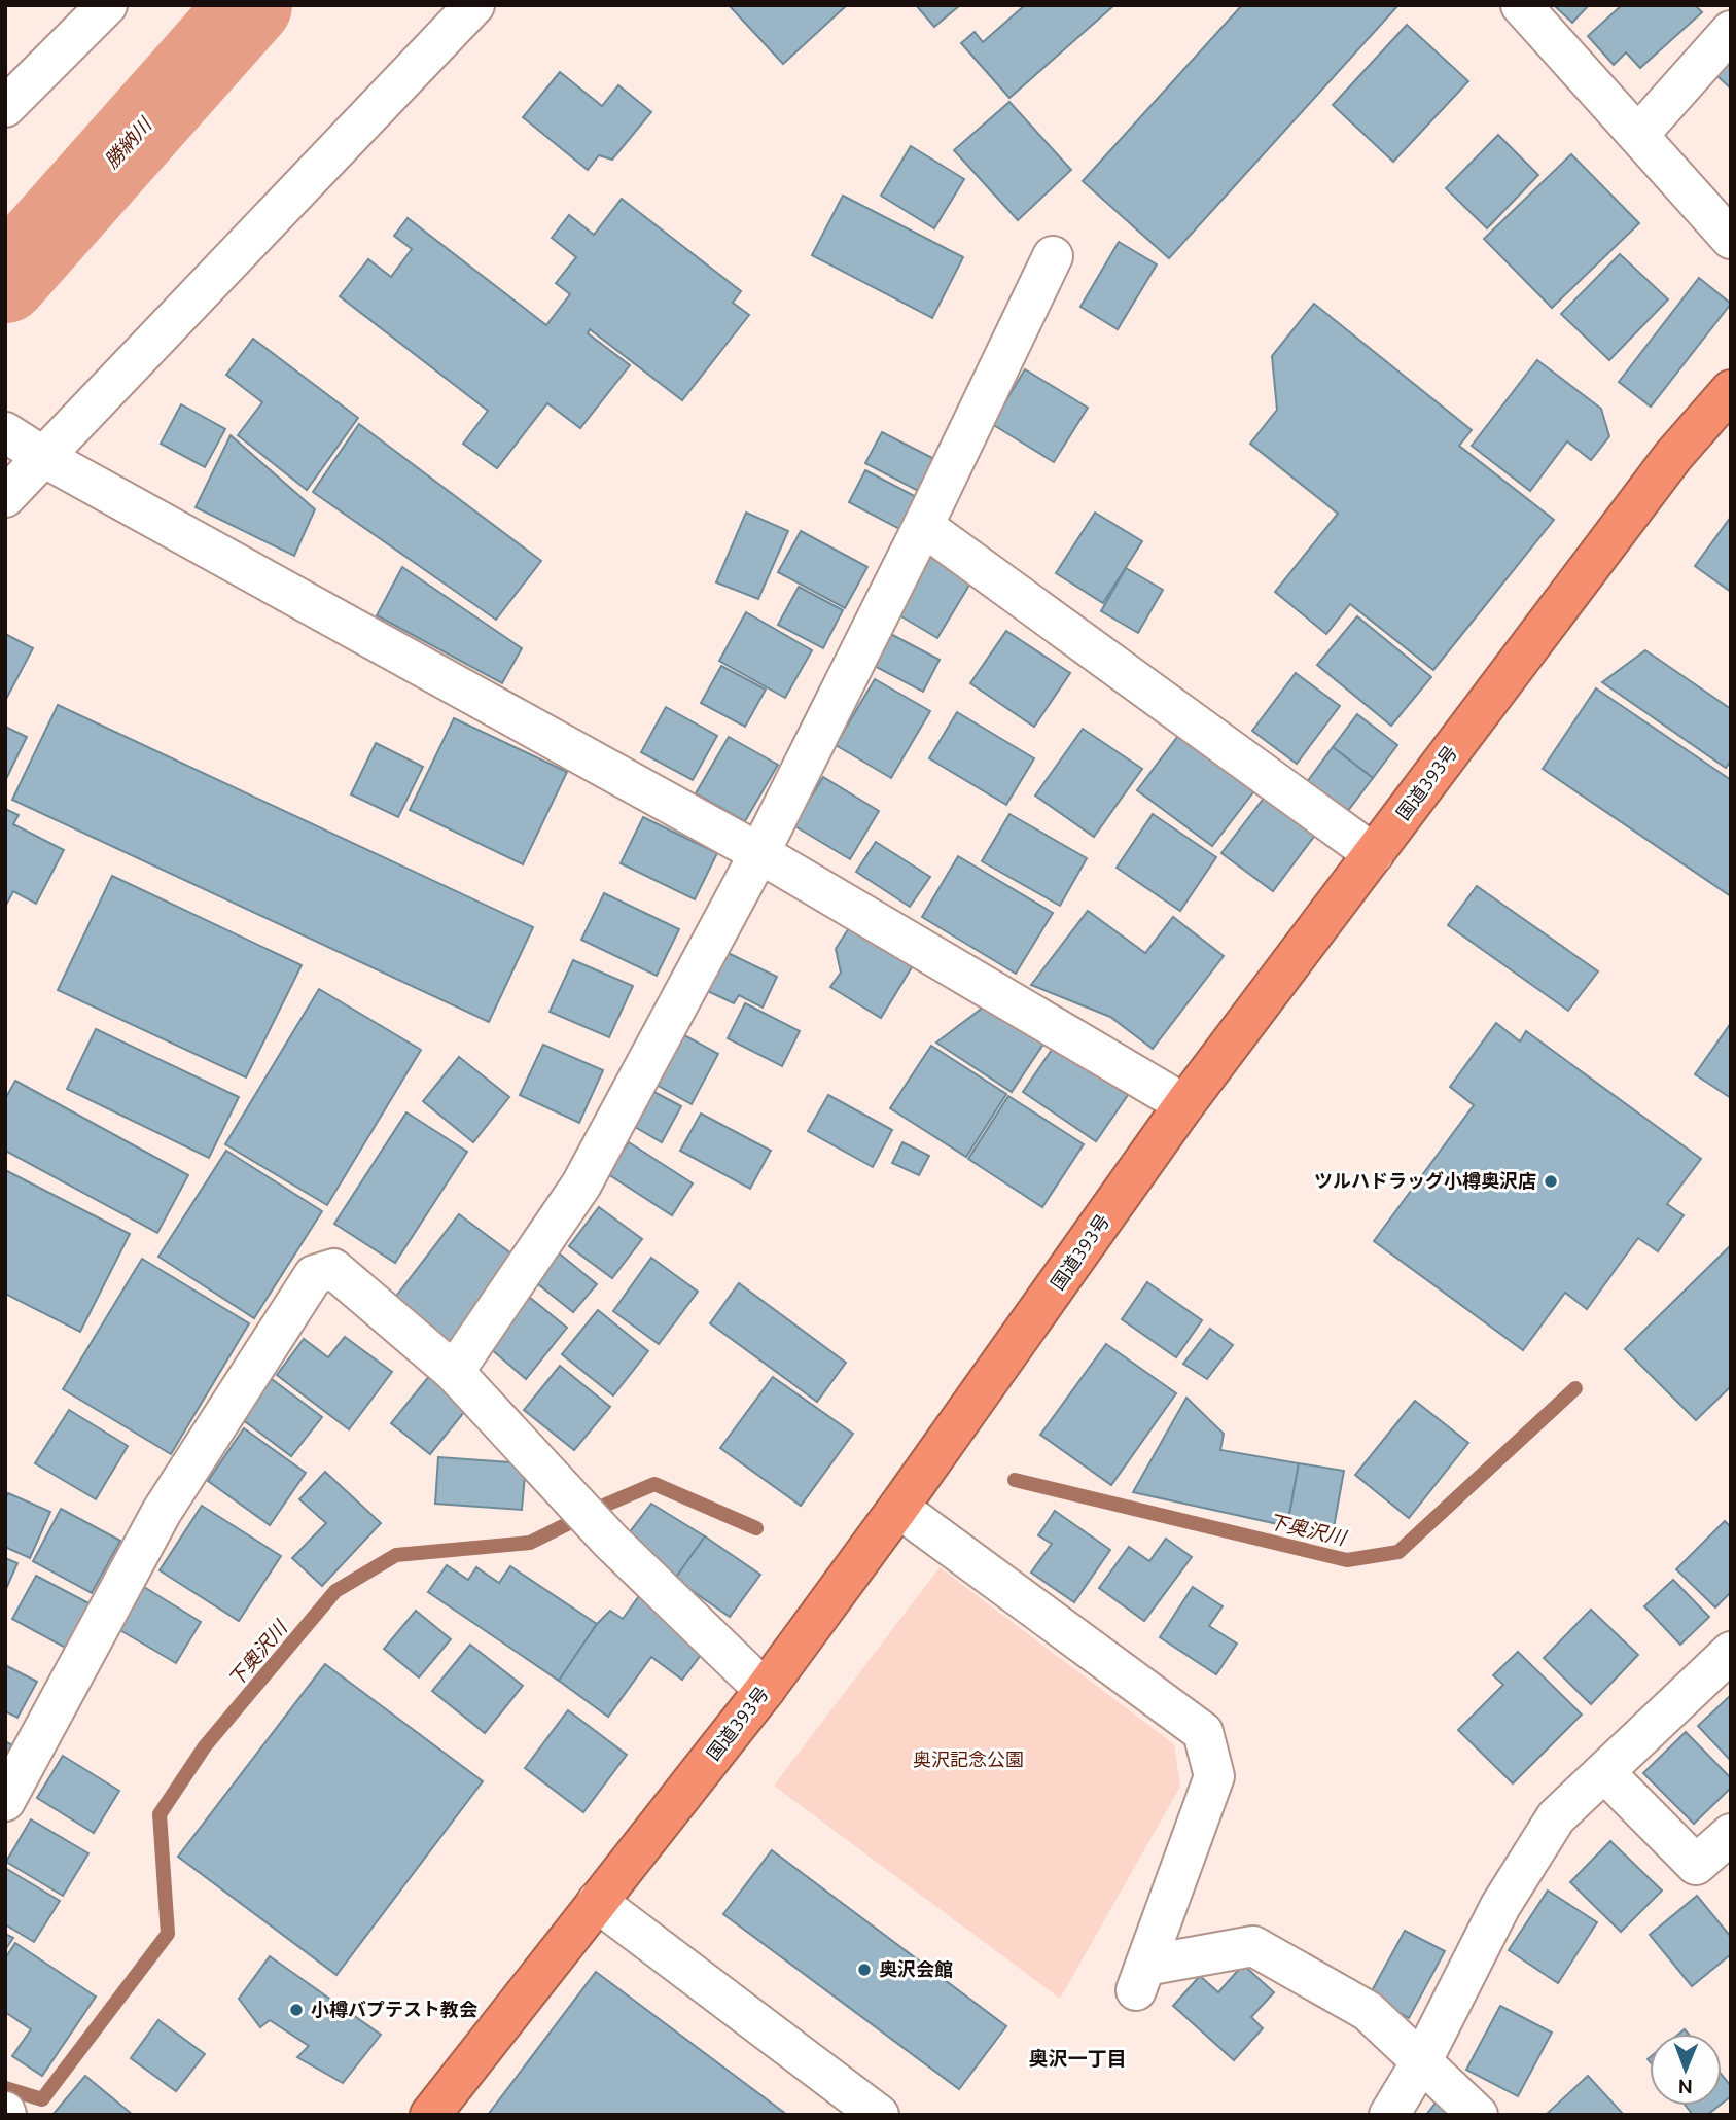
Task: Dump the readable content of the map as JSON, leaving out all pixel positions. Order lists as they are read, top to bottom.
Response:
{
  "streets": {
    "highway": ["国道393号"]
  },
  "districts": ["奥沢一丁目"],
  "water": ["勝納川", "下奥沢川"],
  "parks": ["奥沢記念公園"],
  "places": ["ツルハドラッグ小樽奥沢店", "奥沢会館", "小樽バプテスト教会"],
  "north": "bottom"
}
